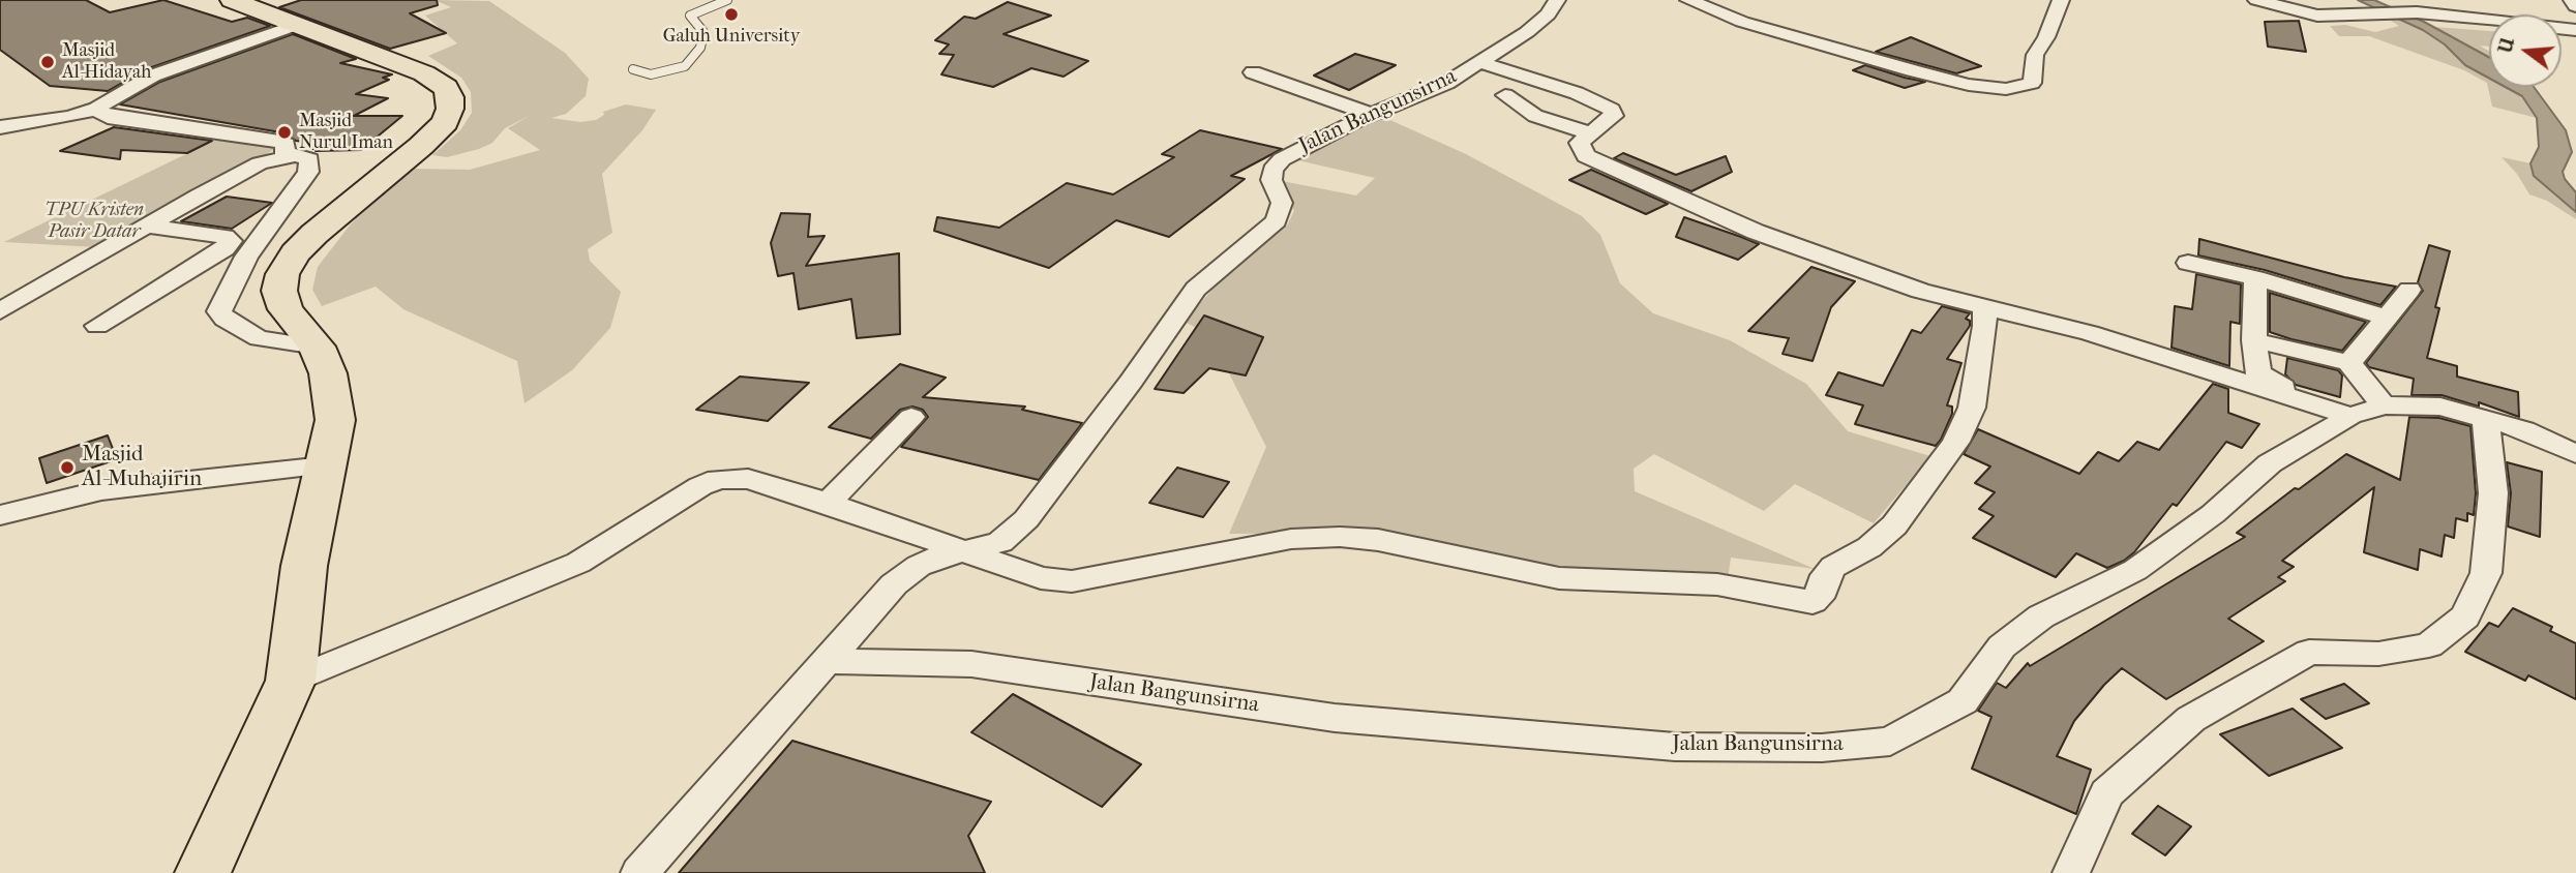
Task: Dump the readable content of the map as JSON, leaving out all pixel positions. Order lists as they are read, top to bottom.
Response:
{
  "streets": {
    "street": ["Jalan Bangunsirna"]
  },
  "parks": ["TPU Kristen Pasir Datar"],
  "places": [
    "Galuh University",
    "Masjid Al-Hidayah",
    "Masjid Nurul Iman",
    "Masjid Al-Muhajirin"
  ],
  "north": "left"
}
